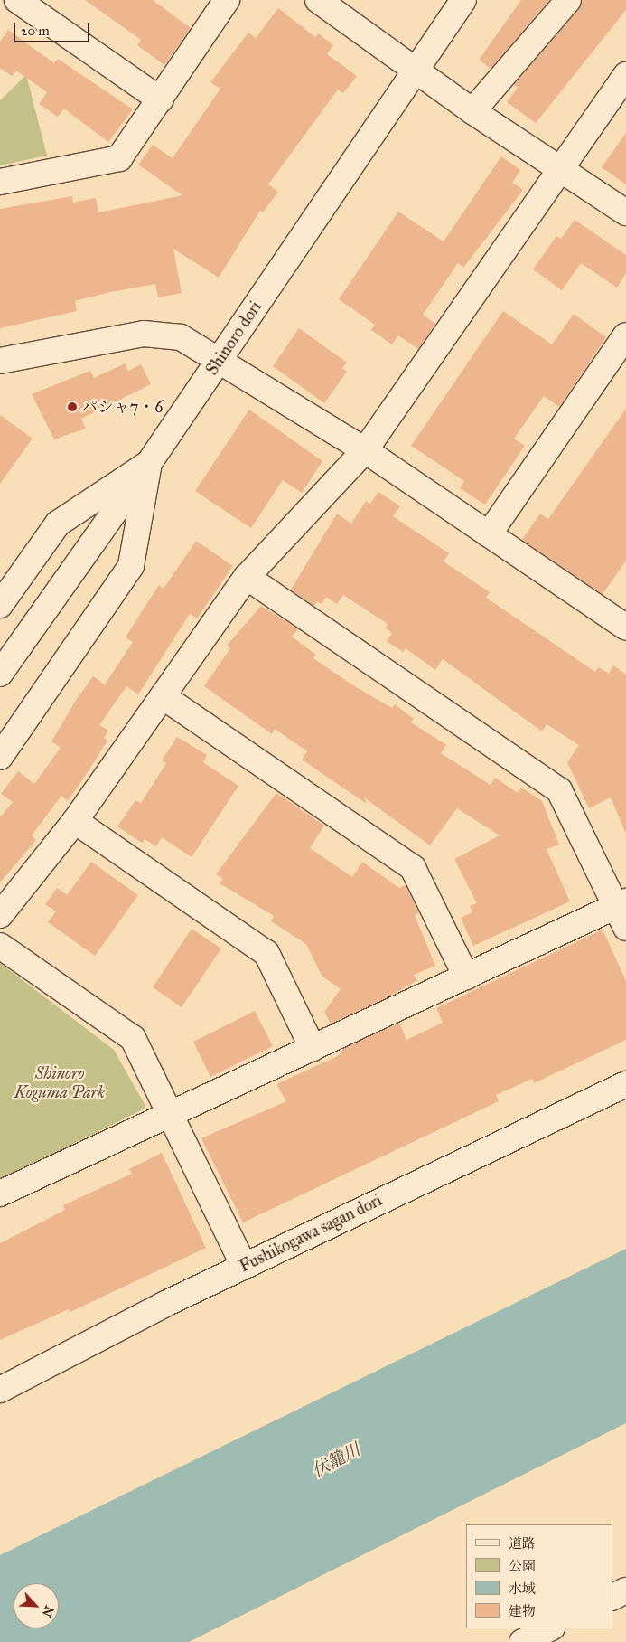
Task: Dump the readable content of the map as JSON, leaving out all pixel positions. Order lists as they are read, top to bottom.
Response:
{
  "streets": {
    "street": ["Shinoro dori", "Fushikogawa sagan dori"]
  },
  "water": ["伏籠川"],
  "parks": ["Shinoro Koguma Park"],
  "places": ["パシャ7・6"],
  "legend": [
    "道路",
    "公園",
    "水域",
    "建物"
  ],
  "scale_bar": "20 m",
  "north": "bottom right"
}
